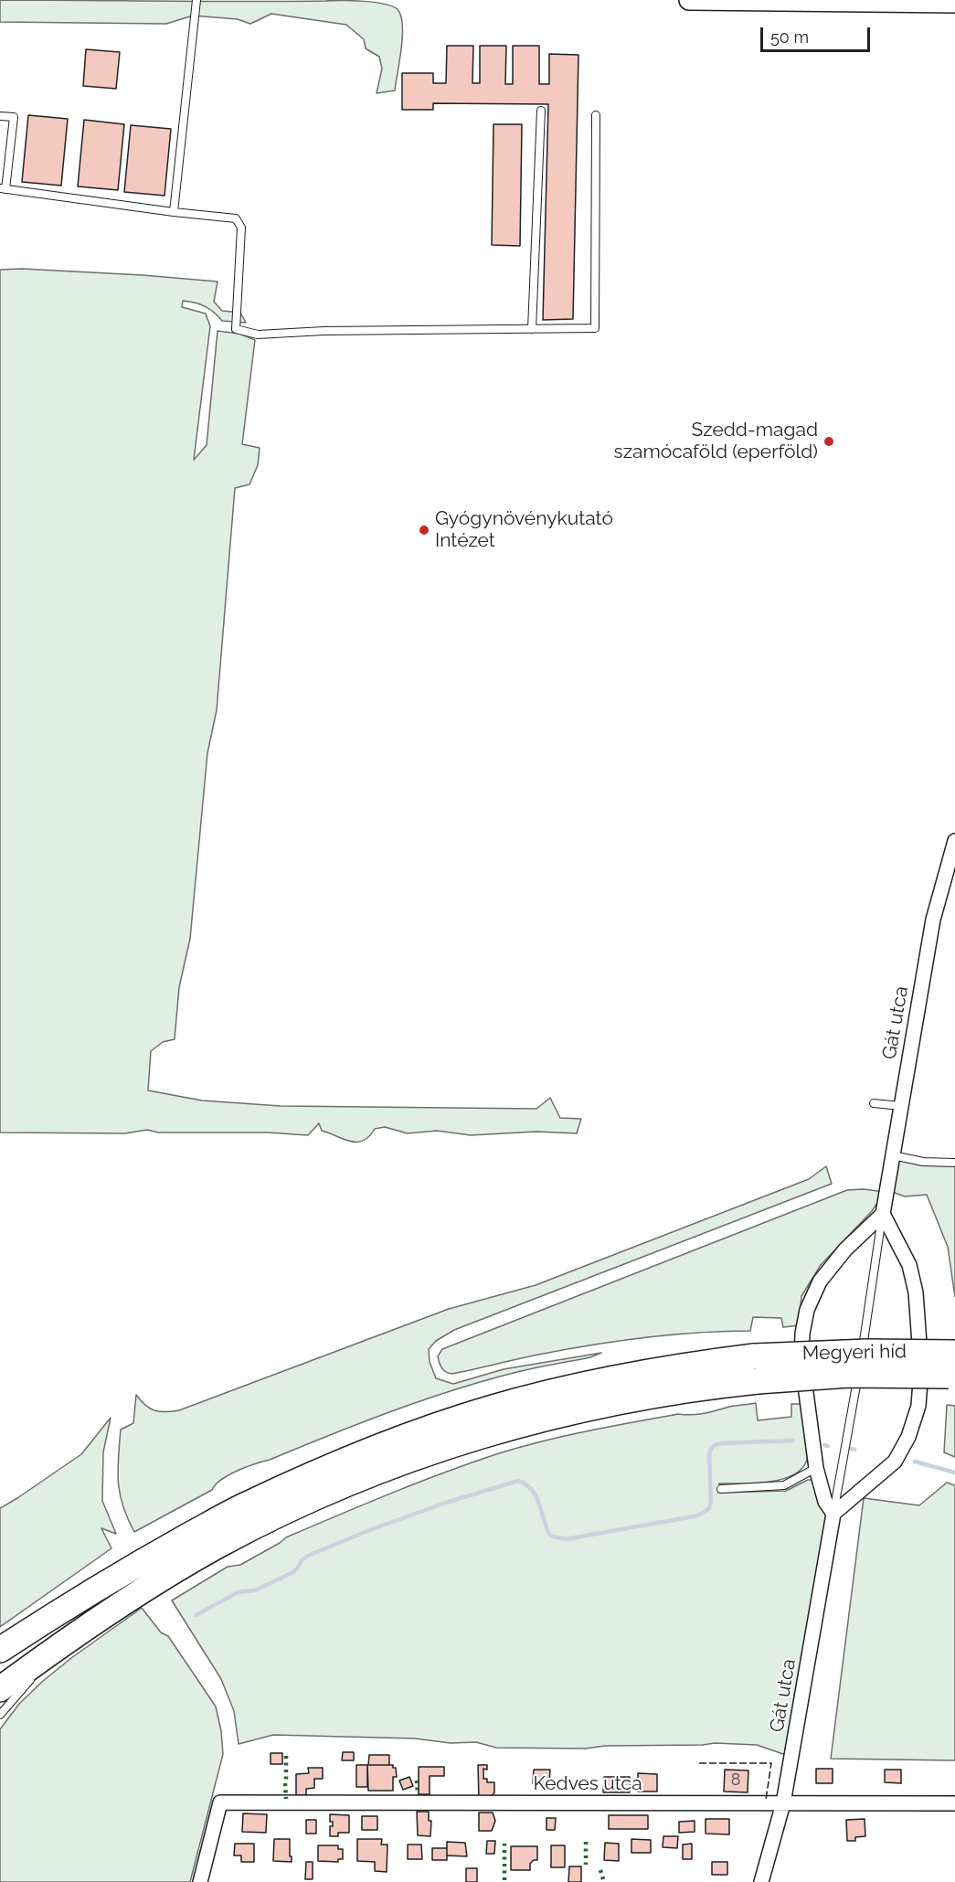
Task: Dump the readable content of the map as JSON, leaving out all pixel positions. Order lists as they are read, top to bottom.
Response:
{
  "streets": {
    "highway": ["Megyeri híd"],
    "street": ["Gát utca", "Kedves utca"]
  },
  "crossings": [
    ["Gát utca", "Kedves utca"]
  ],
  "places": ["Szedd-magad szamócaföld (eperföld)", "Gyógynövénykutató Intézet"],
  "house_numbers": ["8"],
  "scale_bar": "50 m"
}
